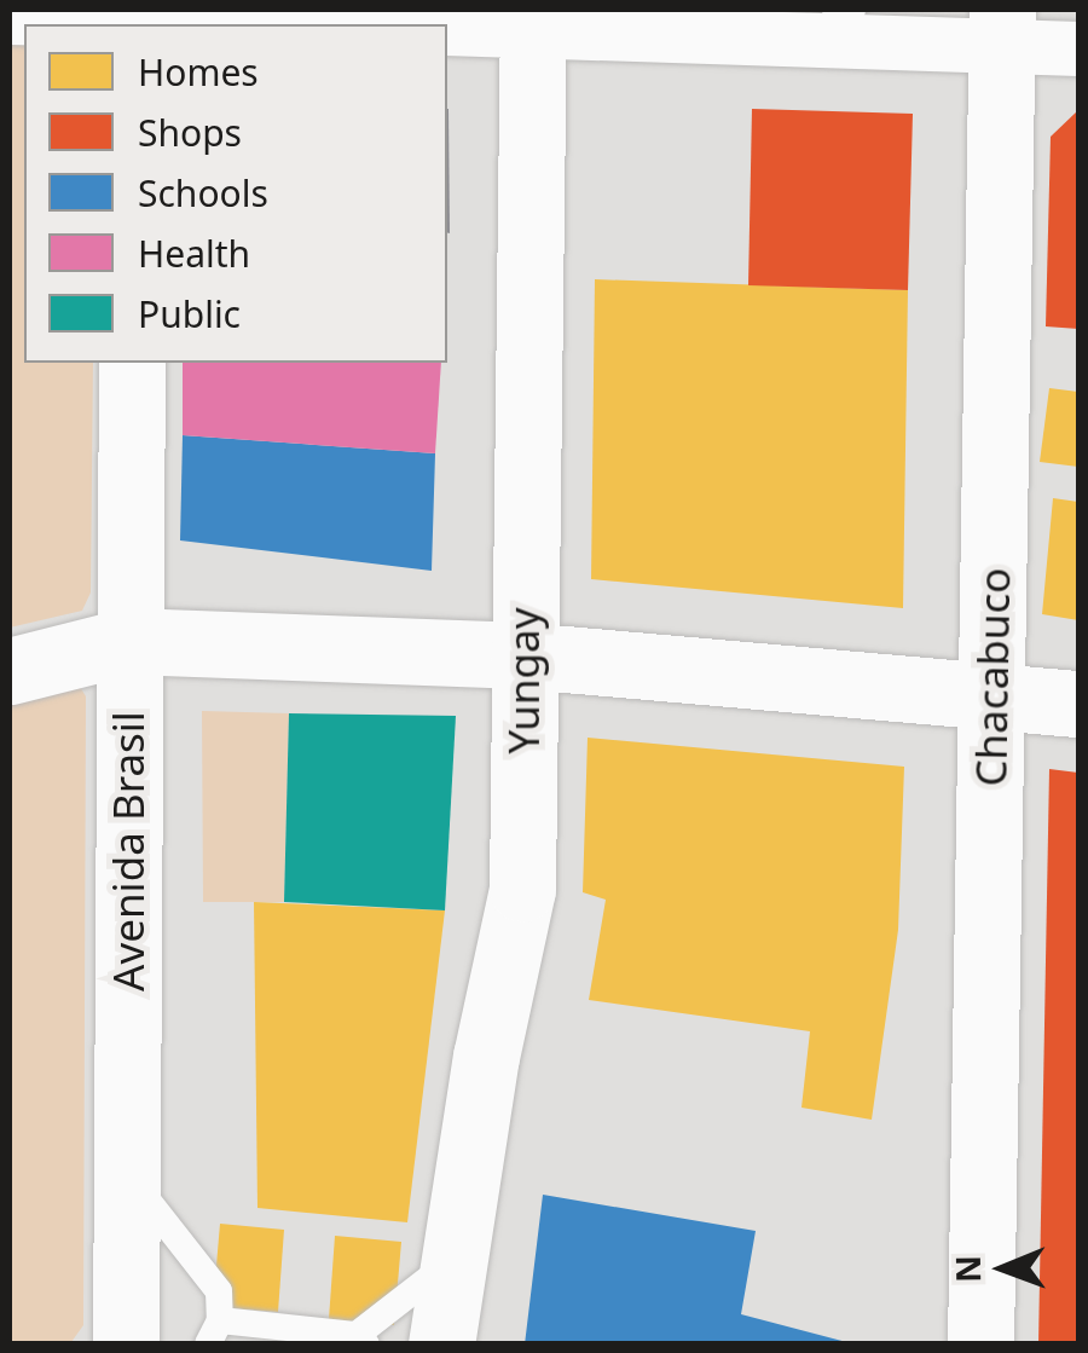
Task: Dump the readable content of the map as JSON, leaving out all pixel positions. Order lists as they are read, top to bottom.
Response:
{
  "streets": {
    "street": ["Chacabuco", "Yungay", "Avenida Brasil"]
  },
  "legend": [
    "Homes",
    "Shops",
    "Schools",
    "Health",
    "Public"
  ],
  "north": "left"
}
